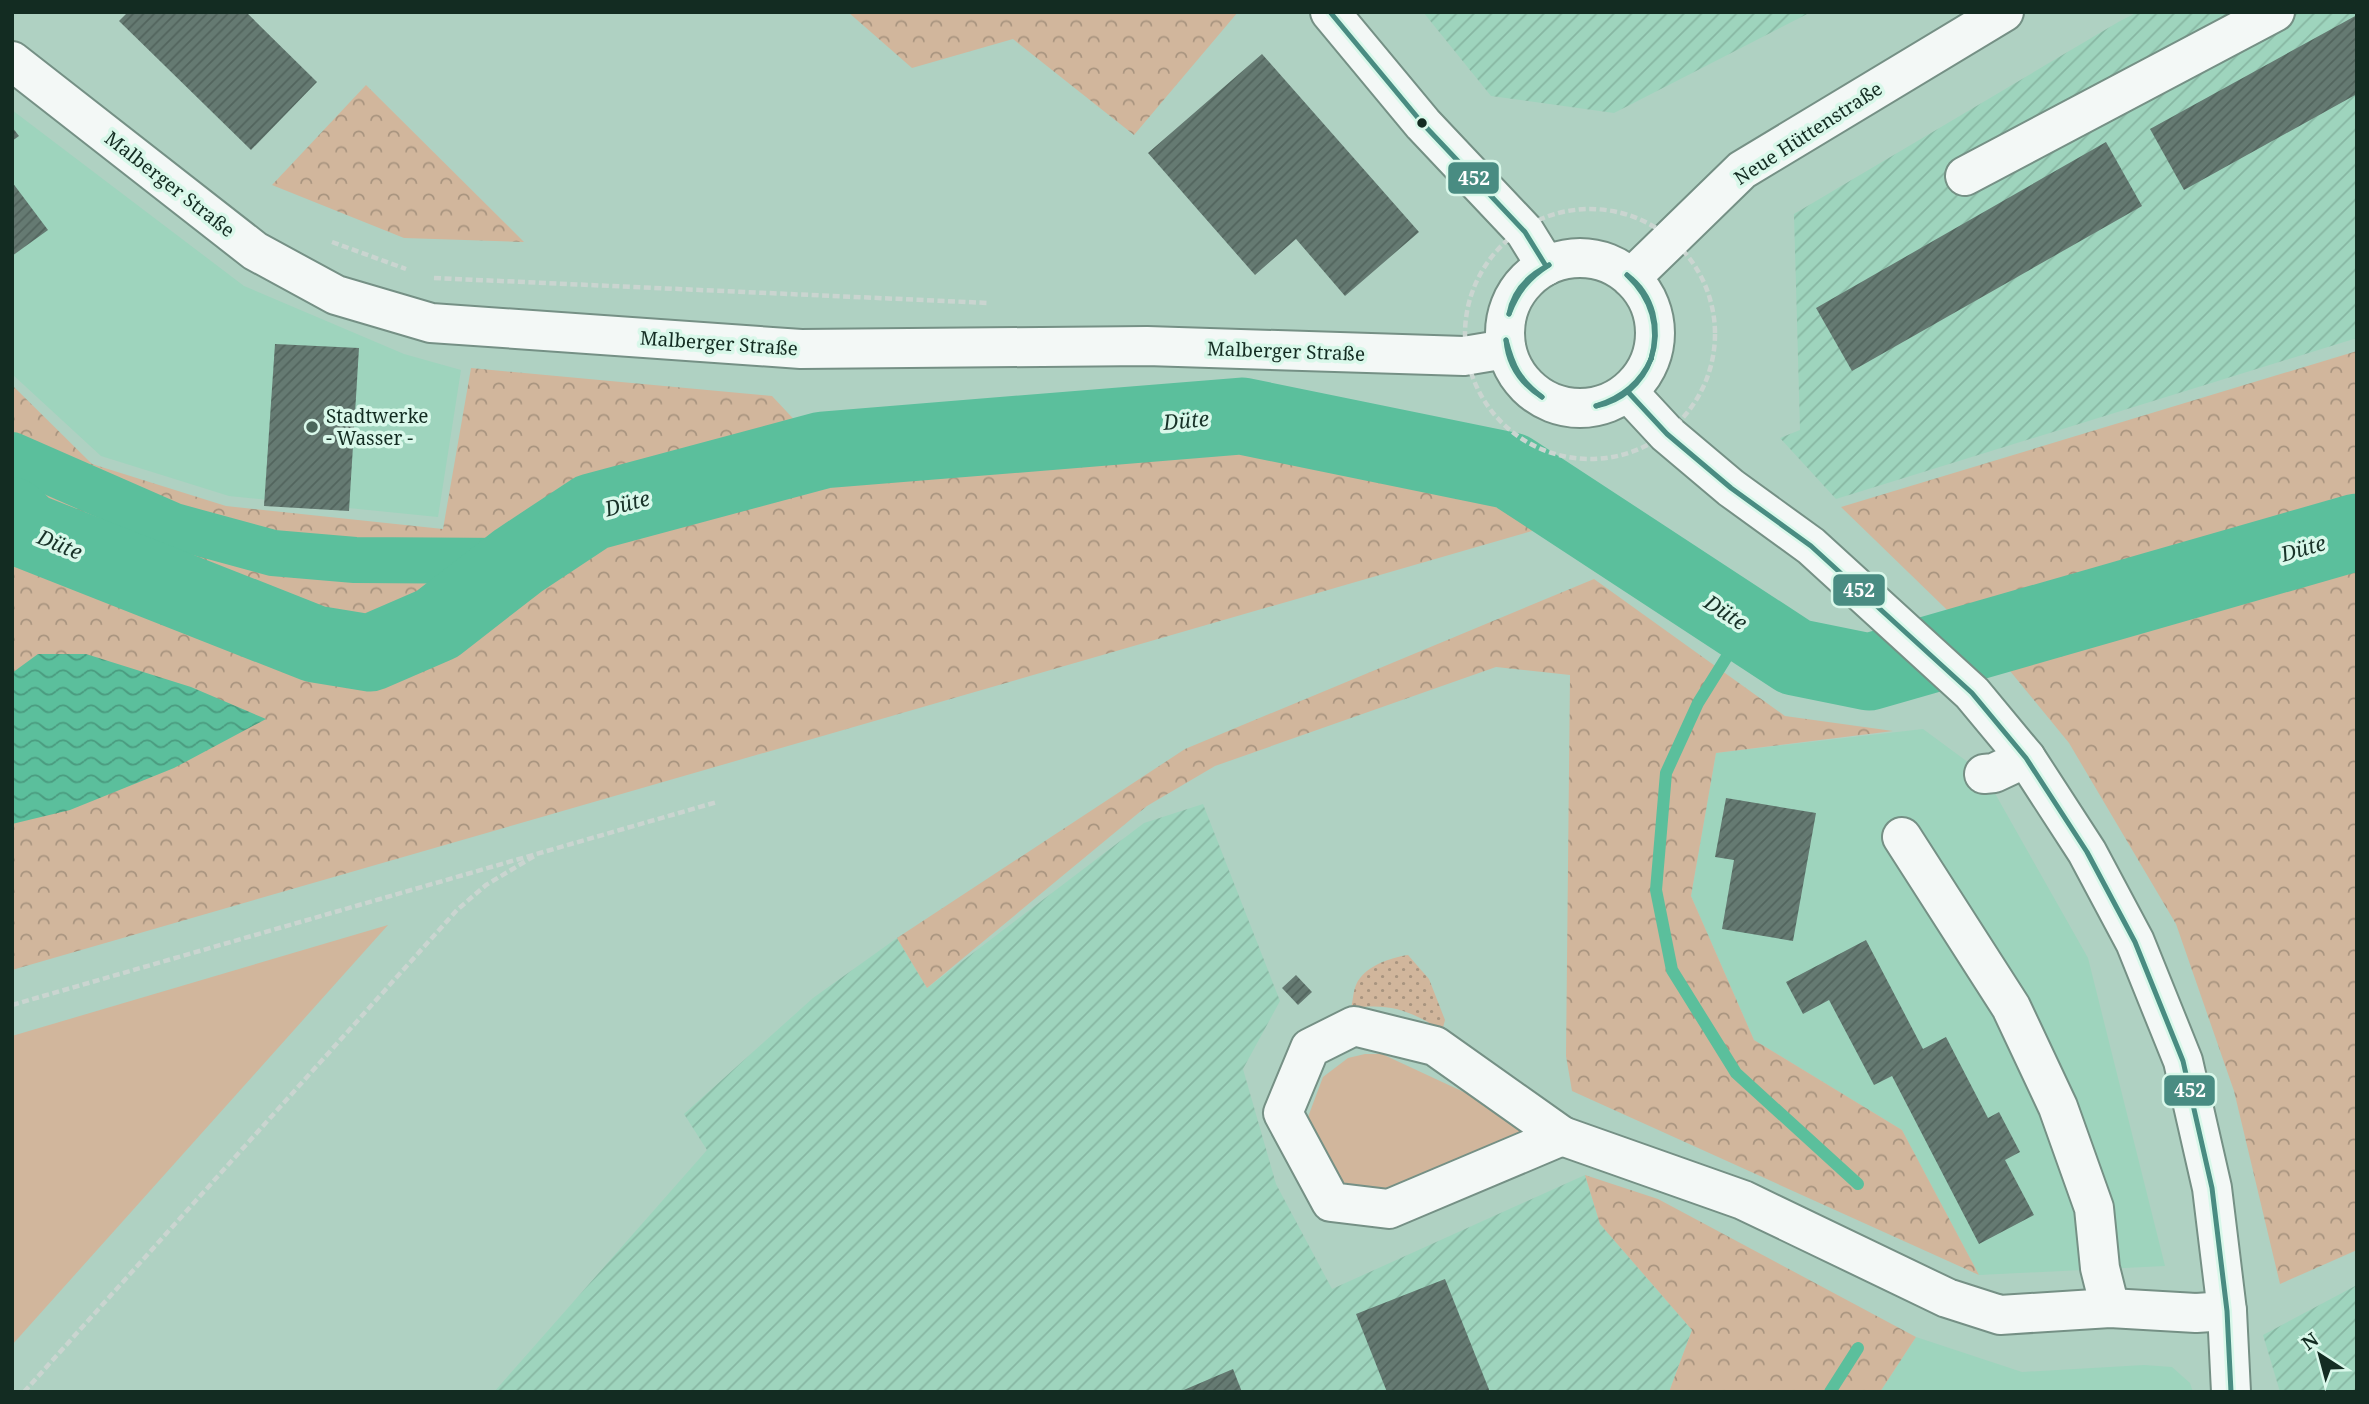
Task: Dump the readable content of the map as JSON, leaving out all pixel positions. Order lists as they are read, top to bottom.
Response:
{
  "streets": {
    "street": ["Neue Hüttenstraße", "Malberger Straße"]
  },
  "crossings": [
    ["Neue Hüttenstraße", "Malberger Straße"]
  ],
  "water": ["Düte"],
  "places": ["Stadtwerke - Wasser -"],
  "lines": ["transit line 452"],
  "north": "top left"
}
